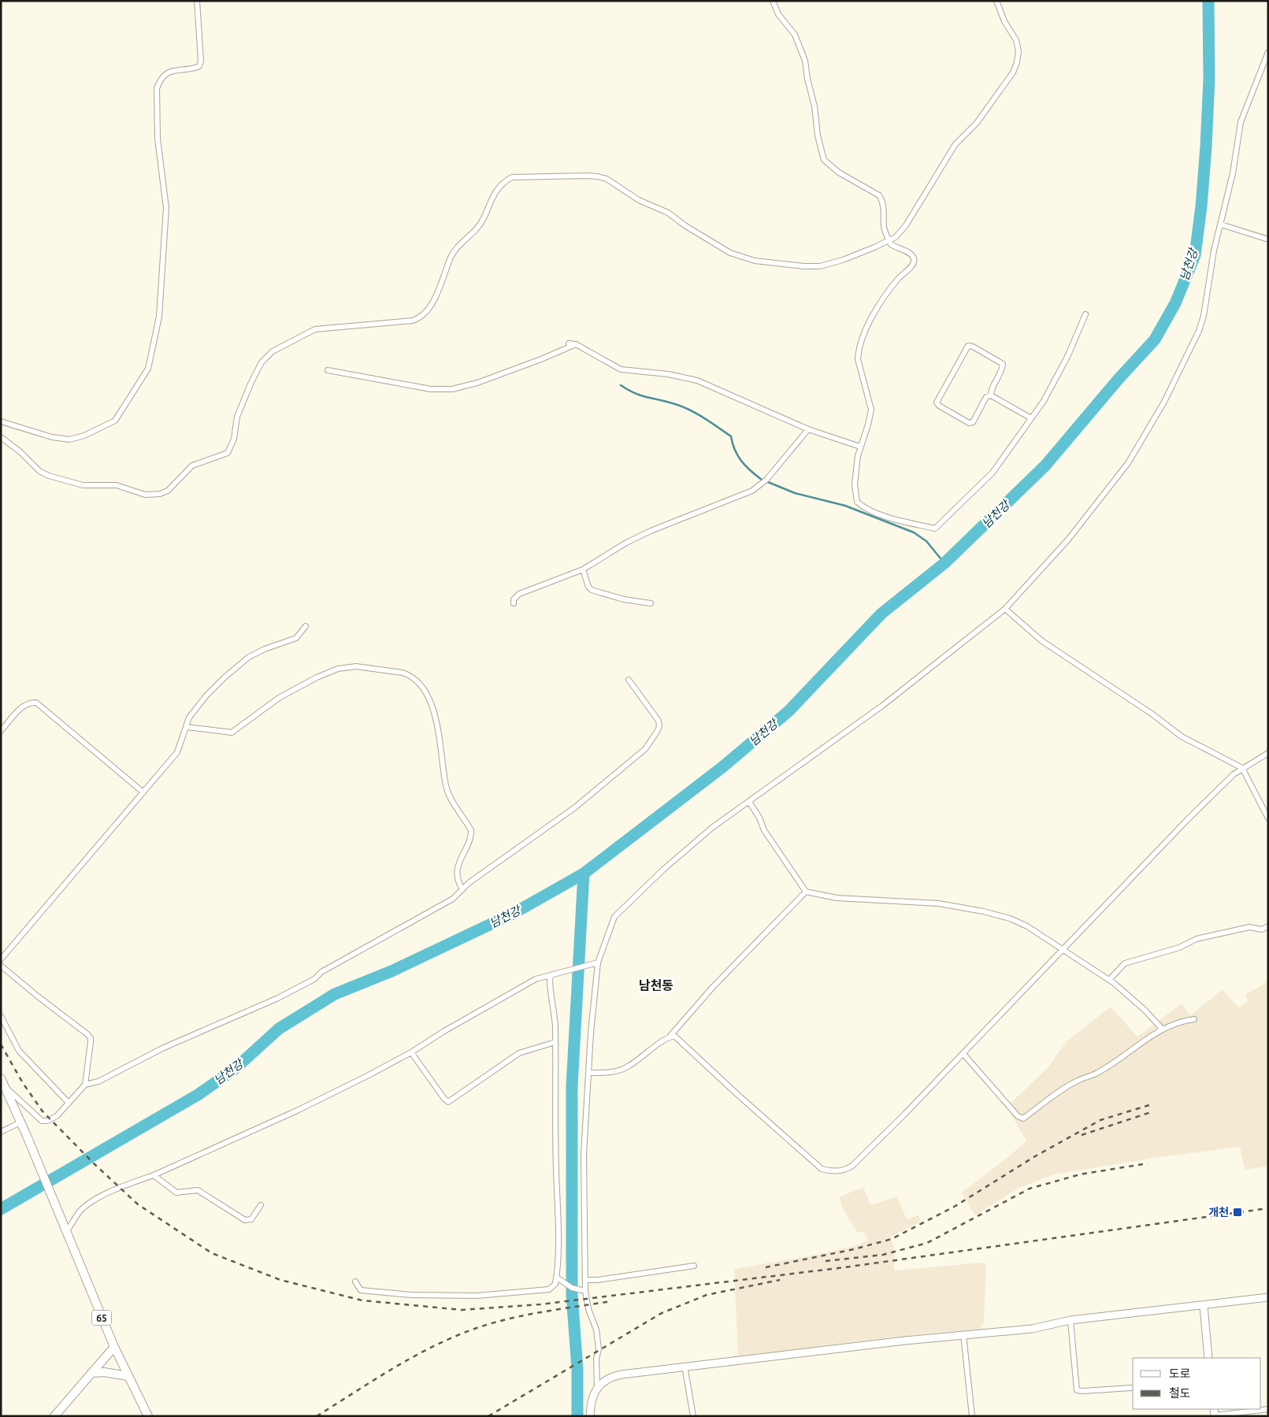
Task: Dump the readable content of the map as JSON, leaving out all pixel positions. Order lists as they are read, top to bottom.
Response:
{
  "streets": {
    "main road": ["65"]
  },
  "districts": ["남천동"],
  "water": ["남천강"],
  "places": {
    "transit": ["개천"]
  },
  "legend": ["도로", "철도"]
}
